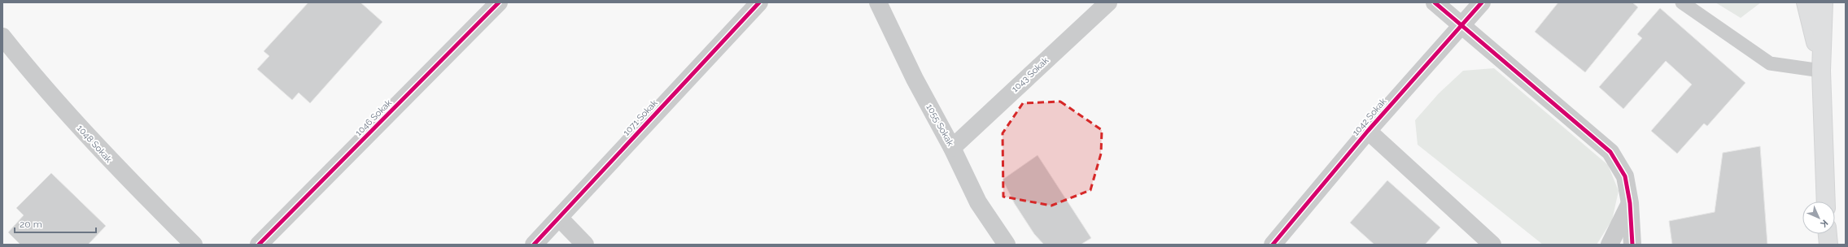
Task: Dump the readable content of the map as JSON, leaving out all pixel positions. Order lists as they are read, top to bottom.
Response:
{
  "streets": {
    "street": [
      "1043 Sokak",
      "1042 Sokak",
      "1046 Sokak",
      "1071 Sokak",
      "1055 Sokak",
      "1048 Sokak"
    ]
  },
  "crossings": [
    ["1043 Sokak", "1055 Sokak"]
  ],
  "scale_bar": "20 m",
  "north": "bottom right"
}
